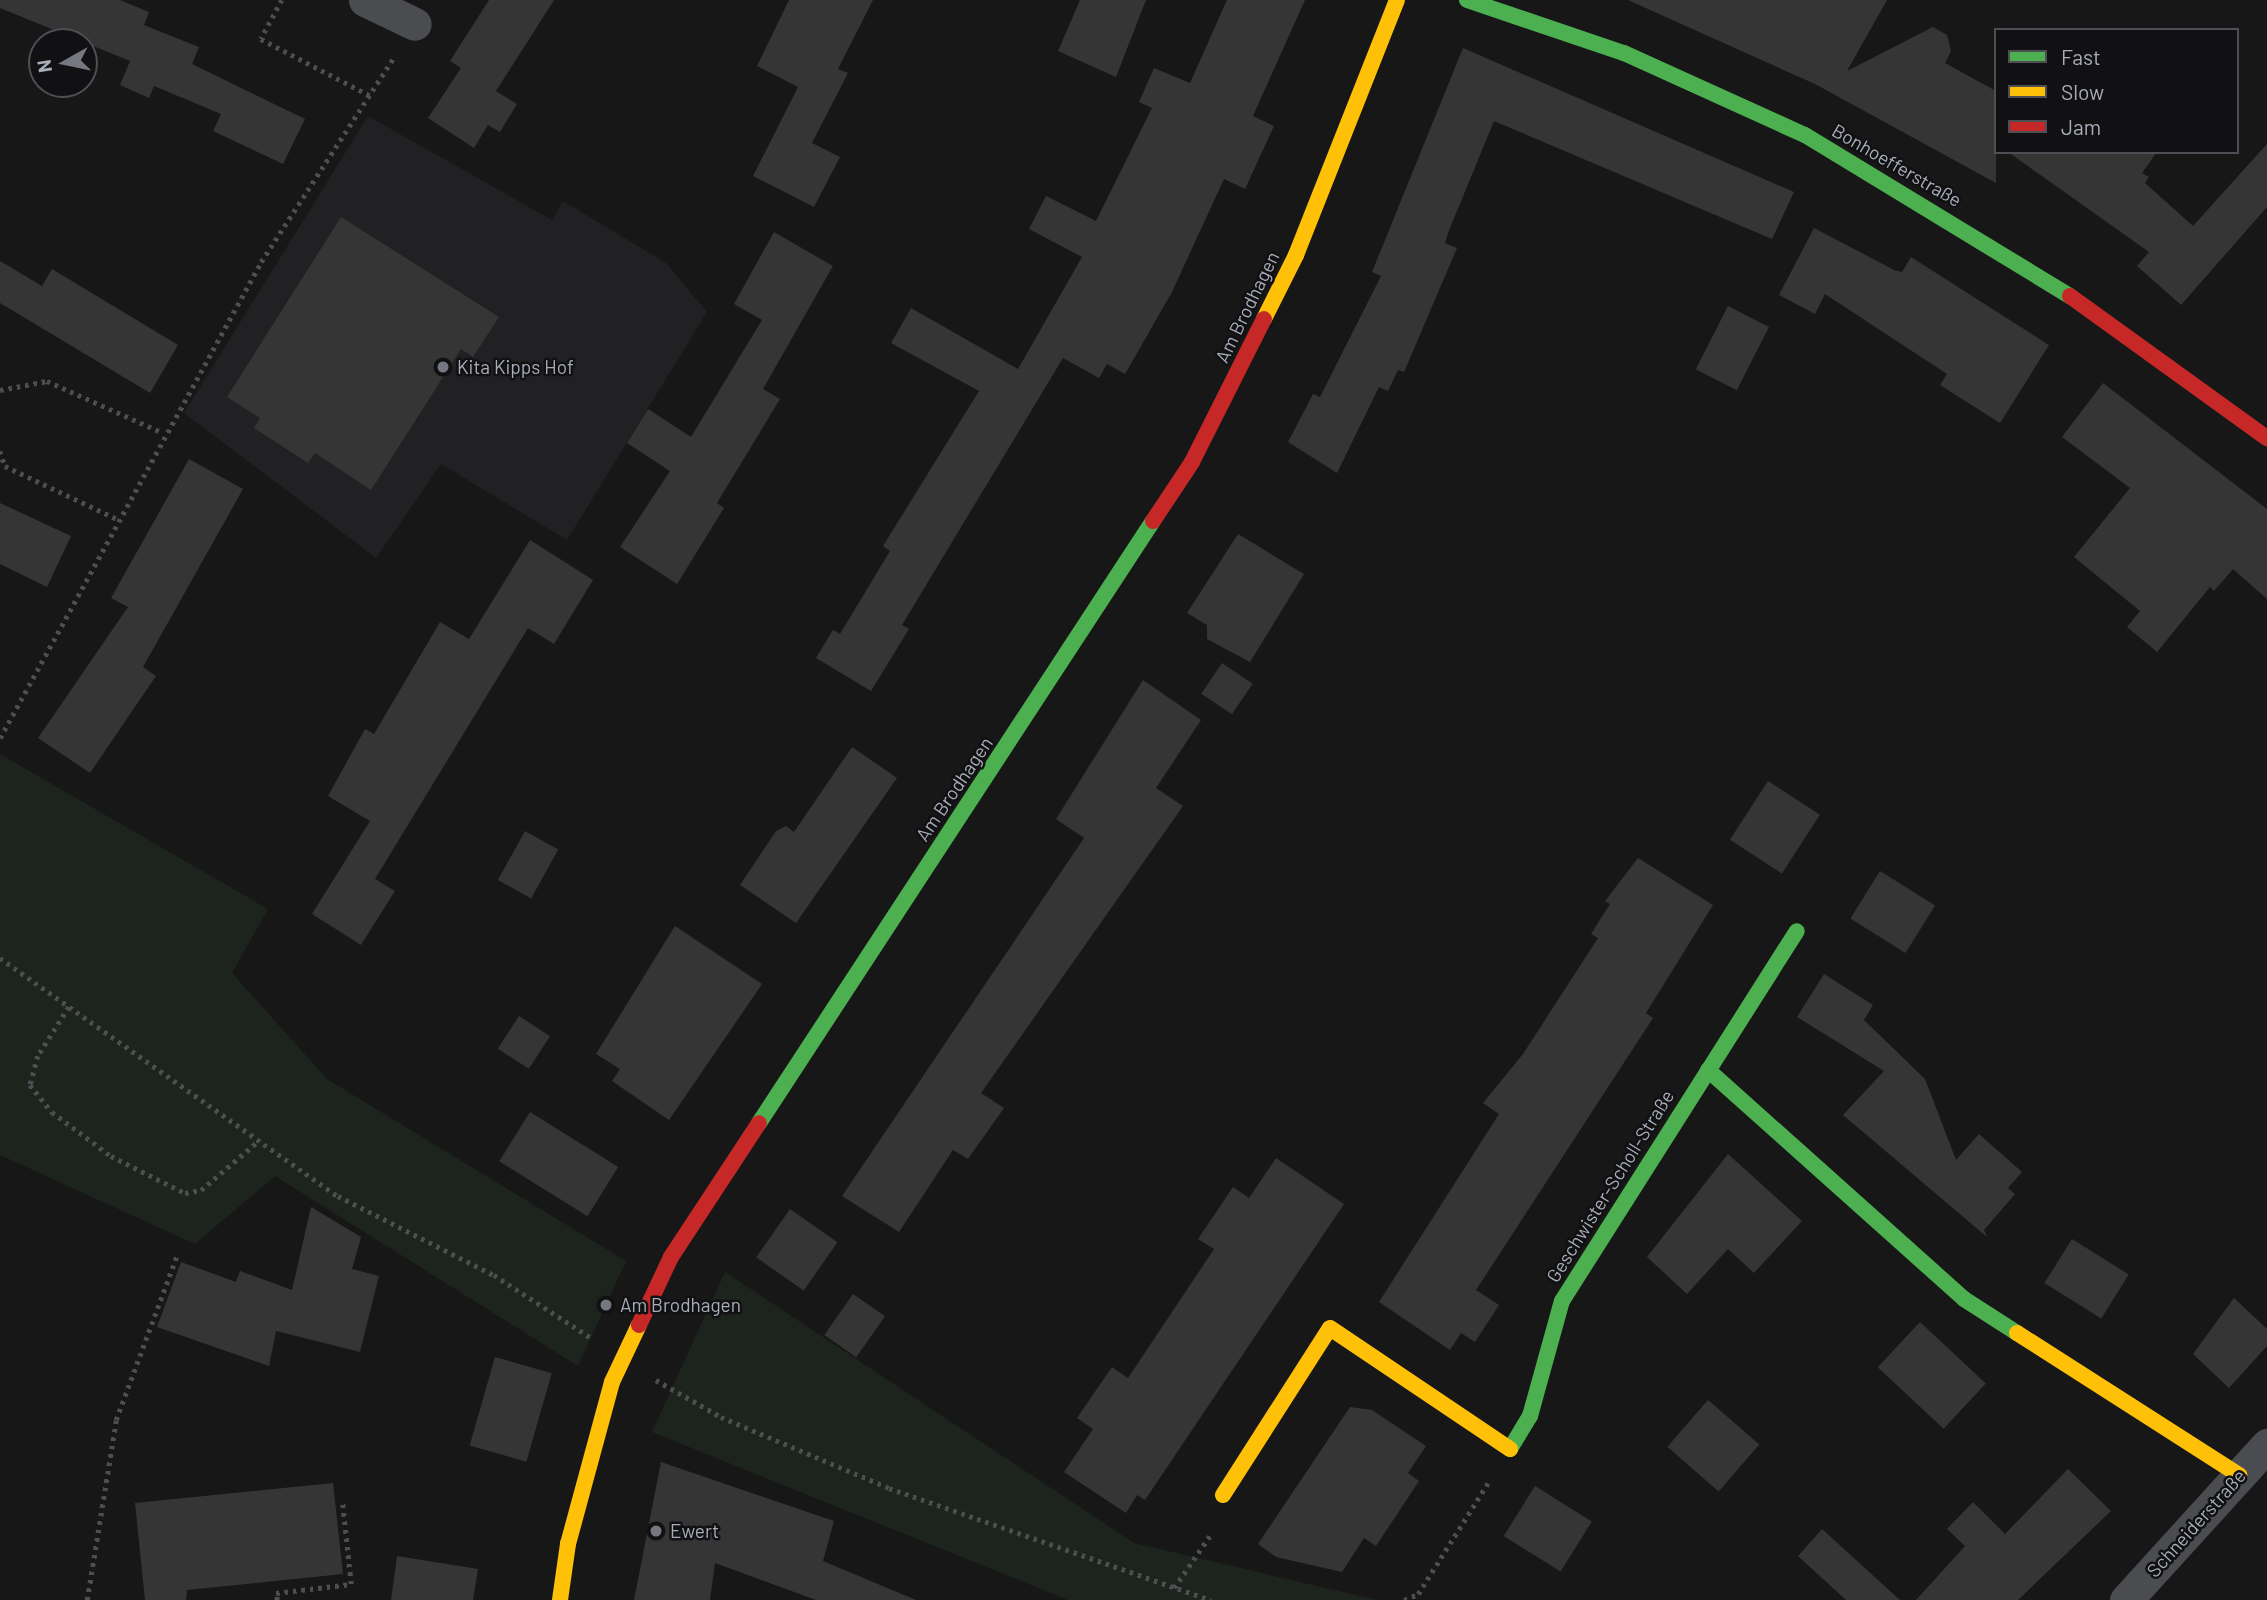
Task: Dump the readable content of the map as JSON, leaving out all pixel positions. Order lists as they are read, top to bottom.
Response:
{
  "streets": {
    "street": [
      "Bonhoefferstraße",
      "Am Brodhagen",
      "Geschwister-Scholl-Straße",
      "Schneiderstraße"
    ]
  },
  "places": ["Kita Kipps Hof", "Am Brodhagen", "Ewert"],
  "legend": ["Fast", "Slow", "Jam"],
  "north": "left"
}
